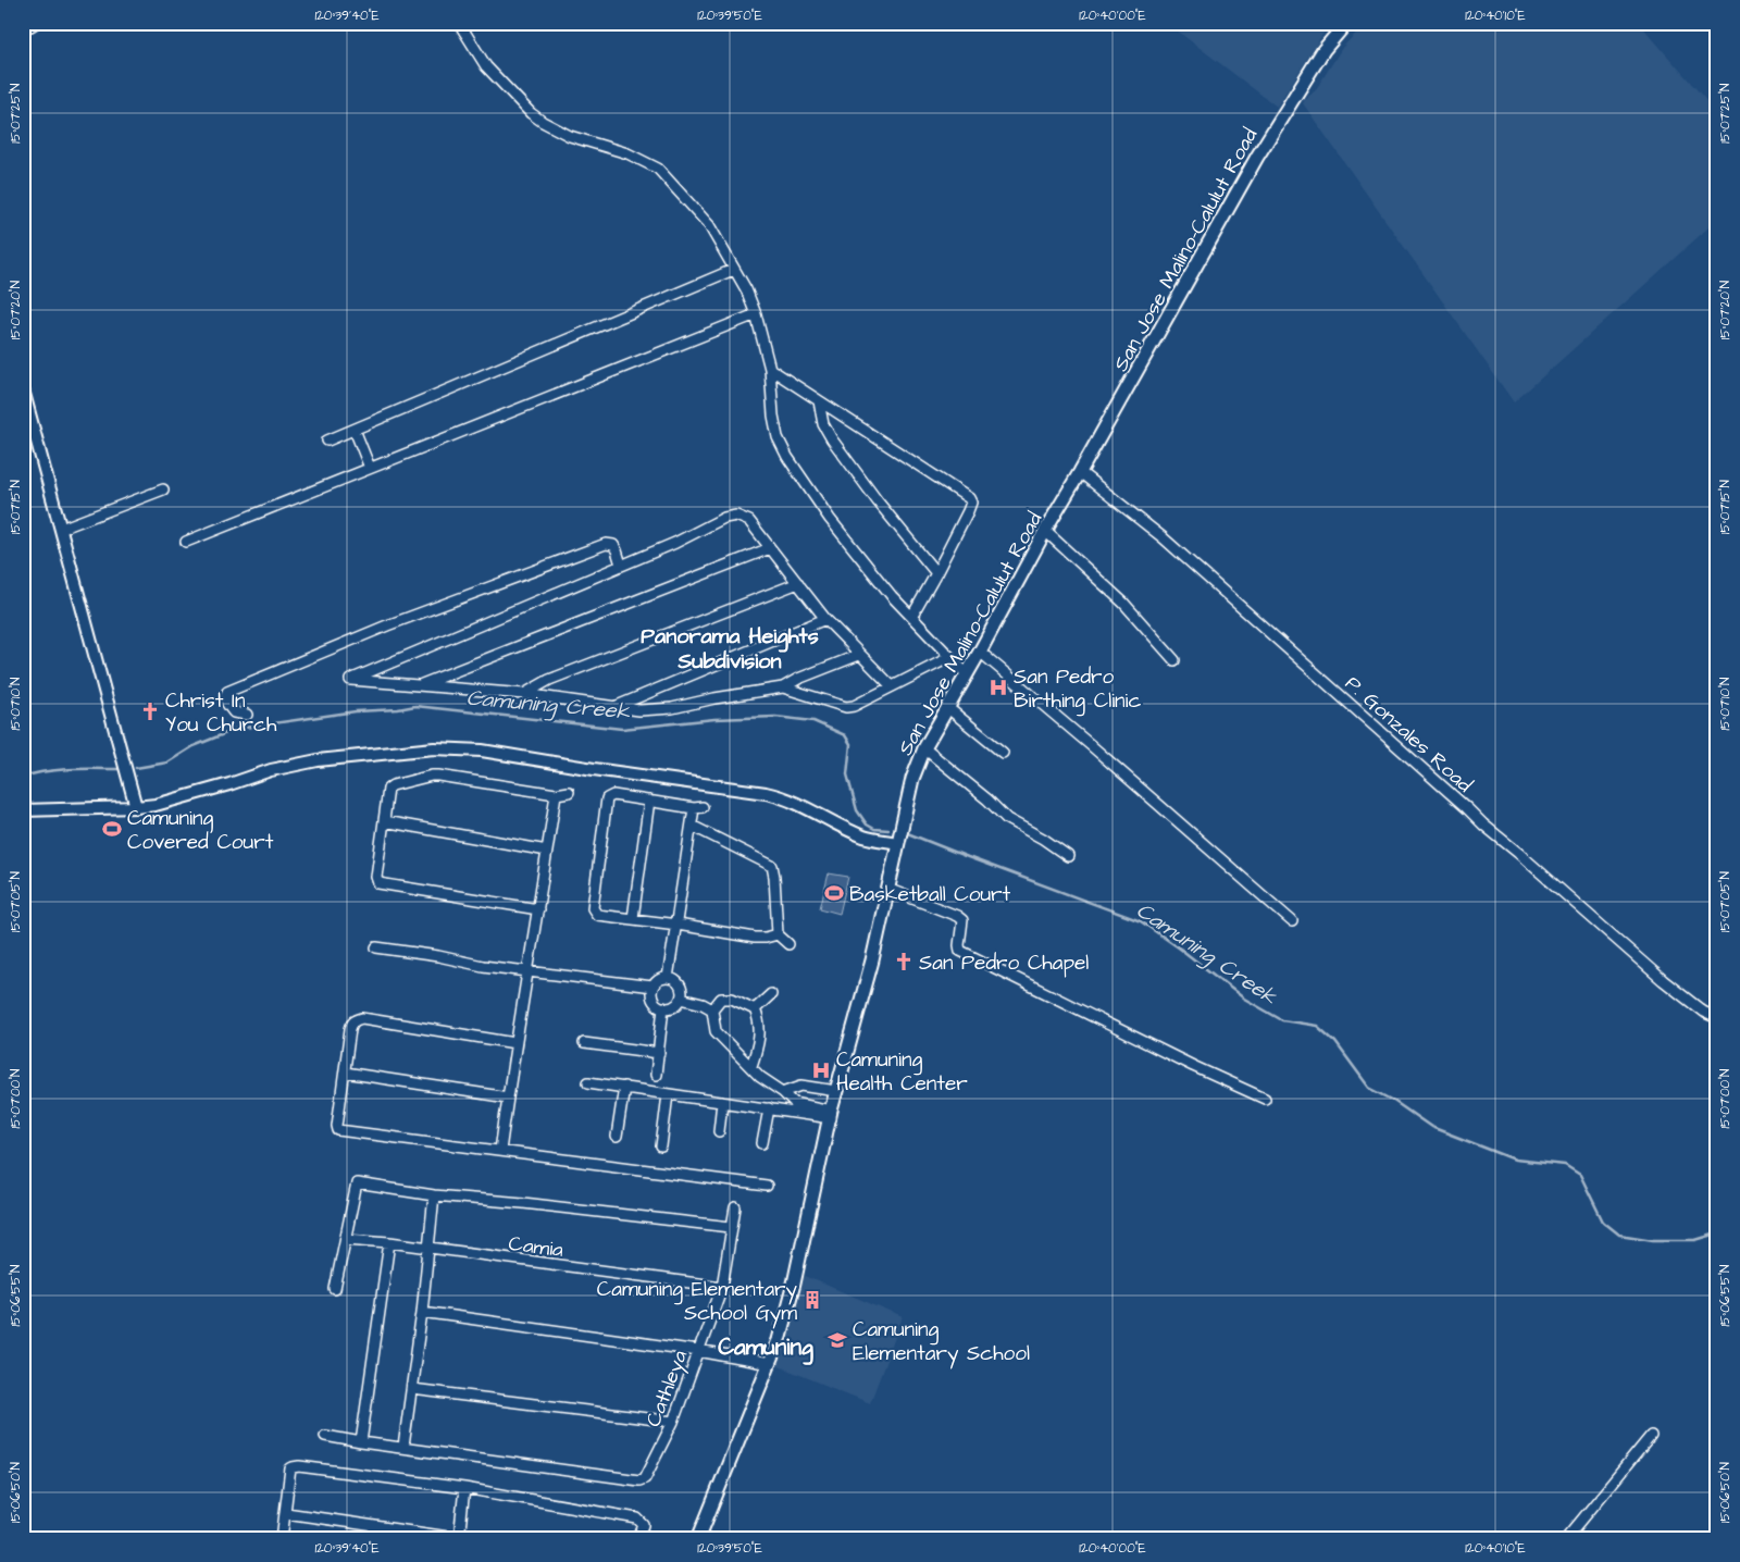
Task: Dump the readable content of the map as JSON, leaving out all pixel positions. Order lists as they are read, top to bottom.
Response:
{
  "streets": {
    "main road": ["San Jose Malino-Calulut Road"],
    "street": ["P. Gonzales Road", "Camia", "Cathleya"]
  },
  "crossings": [
    ["San Jose Malino-Calulut Road", "P. Gonzales Road"],
    ["Camia", "Cathleya"]
  ],
  "districts": ["Panorama Heights Subdivision", "Camuning"],
  "water": ["Camuning Creek"],
  "places": {
    "hospital": ["San Pedro Birthing Clinic", "Camuning Health Center"],
    "church": ["Christ In You Church", "San Pedro Chapel"],
    "sports": ["Camuning Covered Court", "Basketball Court"],
    "building": ["Camuning Elementary School Gym"],
    "school or university": ["Camuning Elementary School"]
  },
  "coordinates": [
    "120°39'40\"E",
    "120°39'50\"E",
    "120°40'00\"E",
    "120°40'10\"E",
    "15°07'25\"N",
    "15°07'20\"N",
    "15°07'15\"N",
    "15°07'10\"N",
    "15°07'05\"N",
    "15°07'00\"N",
    "15°06'55\"N",
    "15°06'50\"N"
  ]
}
